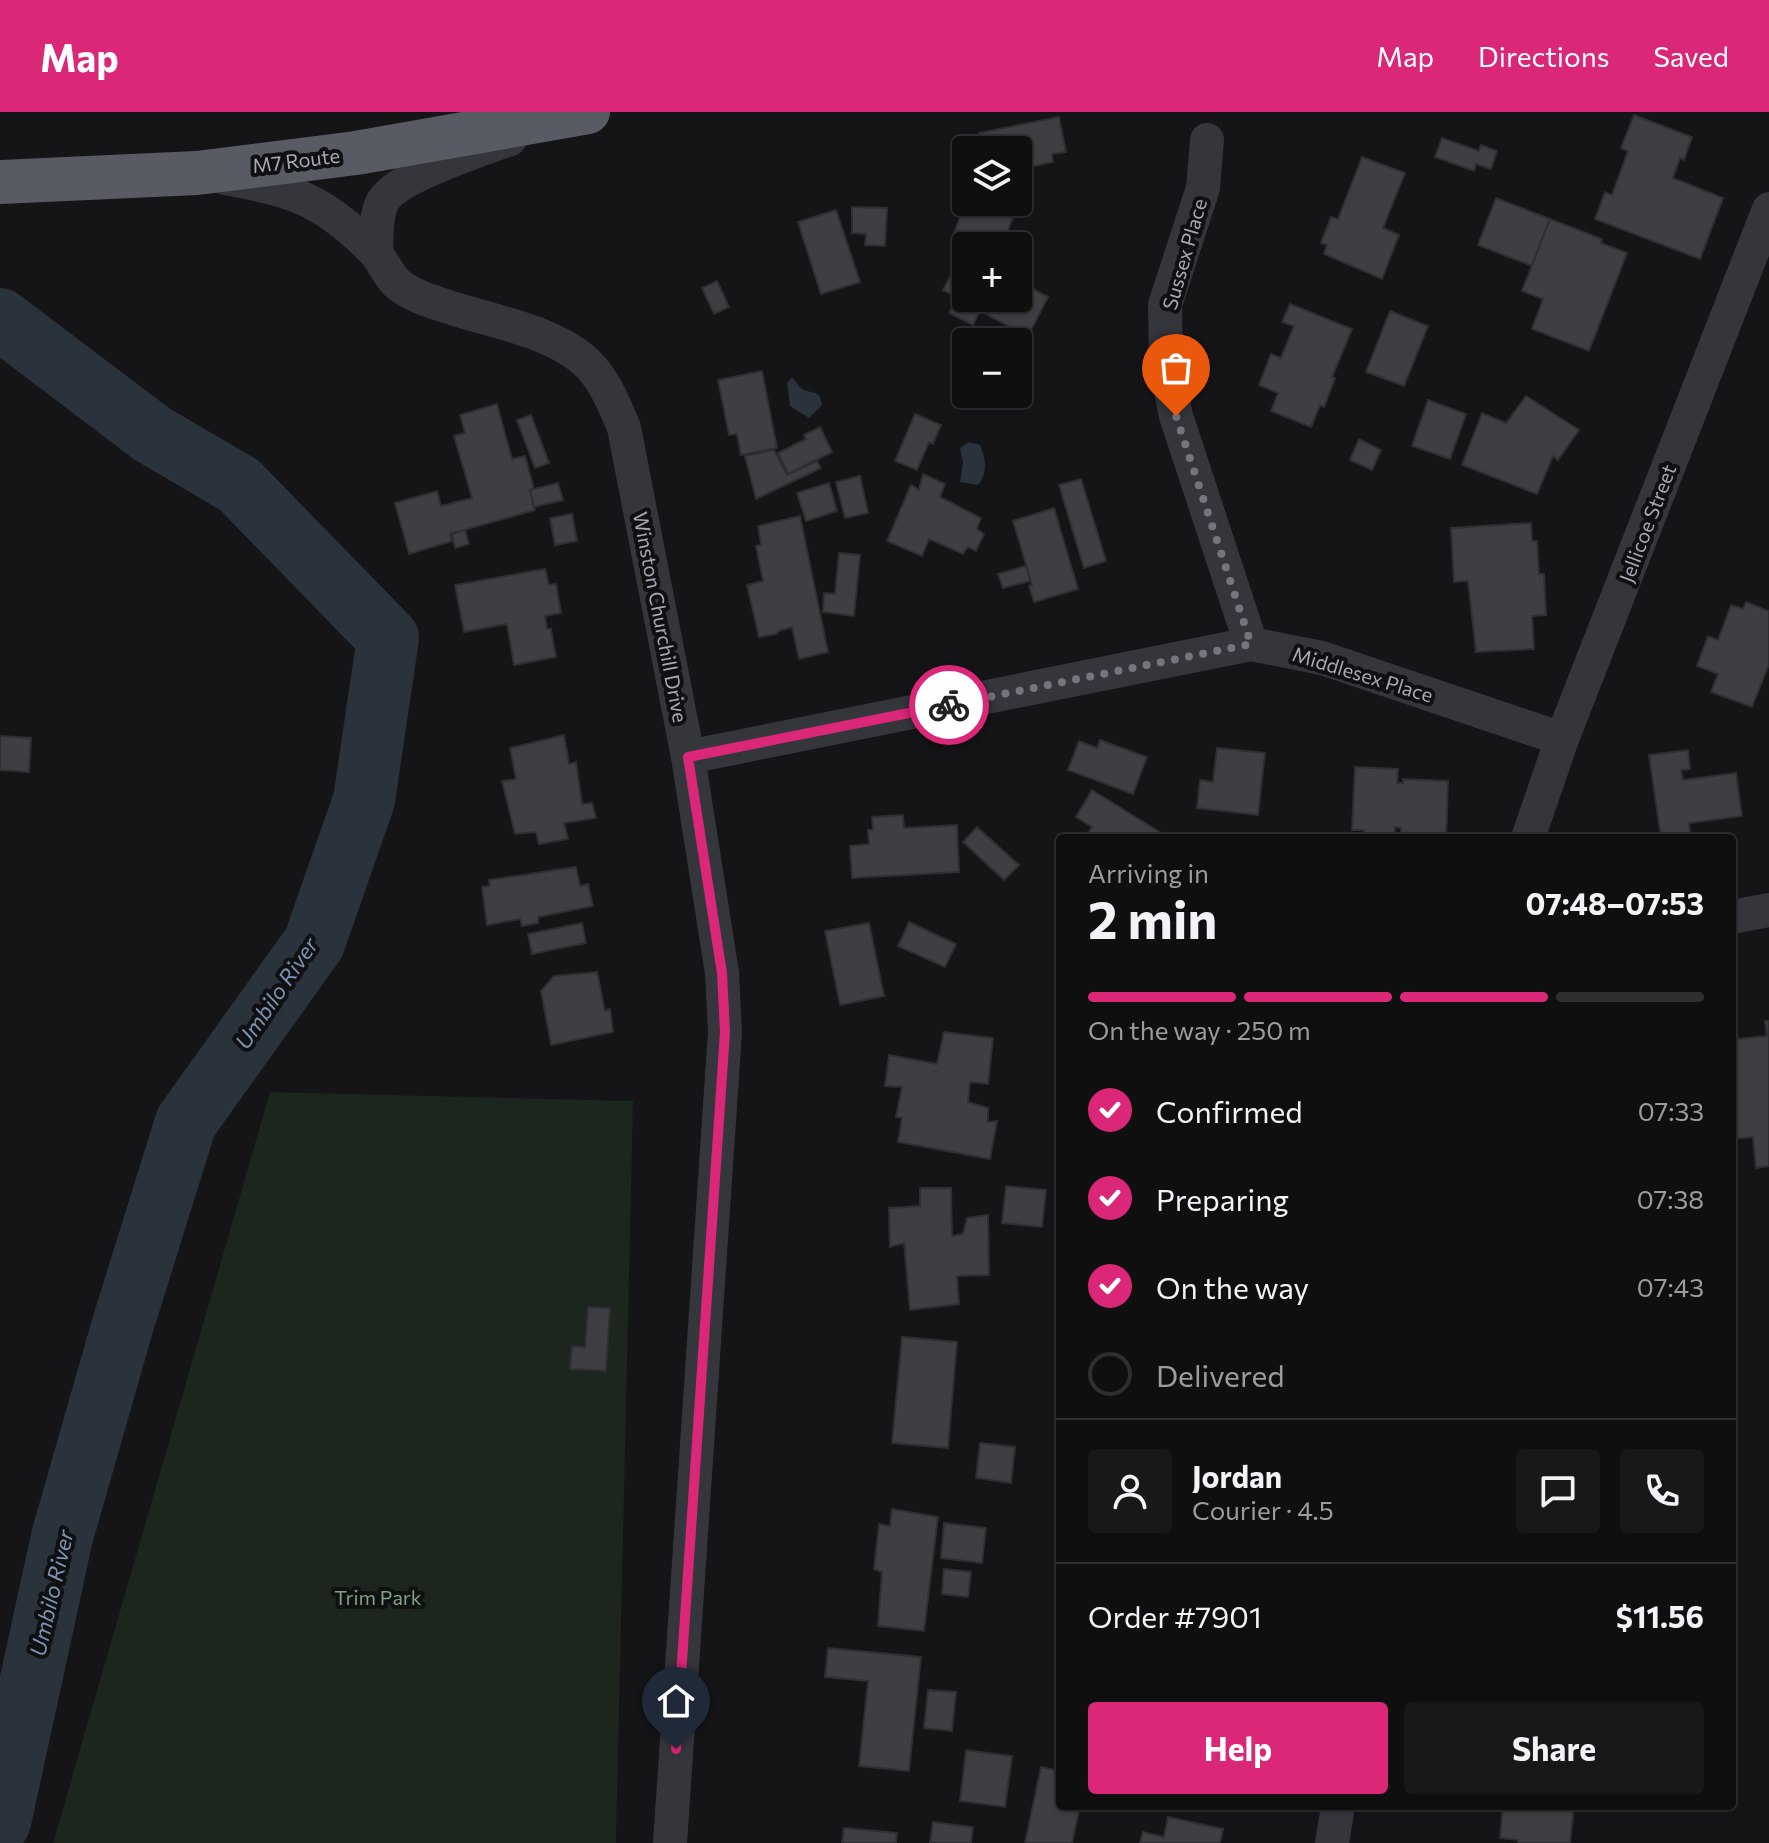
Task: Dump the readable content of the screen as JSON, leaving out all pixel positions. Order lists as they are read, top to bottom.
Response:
{
  "streets": {
    "highway": ["M7 Route"],
    "street": [
      "Sussex Place",
      "Jellicoe Street",
      "Winston Churchill Drive",
      "Middlesex Place"
    ]
  },
  "crossings": [
    ["M7 Route", "Winston Churchill Drive"],
    ["Sussex Place", "Middlesex Place"],
    ["Jellicoe Street", "Middlesex Place"],
    ["Winston Churchill Drive", "Middlesex Place"]
  ],
  "water": ["Umbilo River"],
  "parks": ["Trim Park"],
  "page": {
    "header": "Map",
    "nav": ["Map", "Directions", "Saved"],
    "map_buttons": ["+", "−"],
    "heading": ["2 min", "Arriving in", "07:48–07:53"],
    "panel": [
      "Jordan",
      "Courier · 4.5",
      "Order #7901",
      "$11.56"
    ],
    "bar": "On the way · 250 m",
    "list": [
      ["Confirmed", "07:33"],
      ["Preparing", "07:38"],
      ["On the way", "07:43"],
      "Delivered"
    ],
    "buttons": ["Help", "Share"]
  }
}
